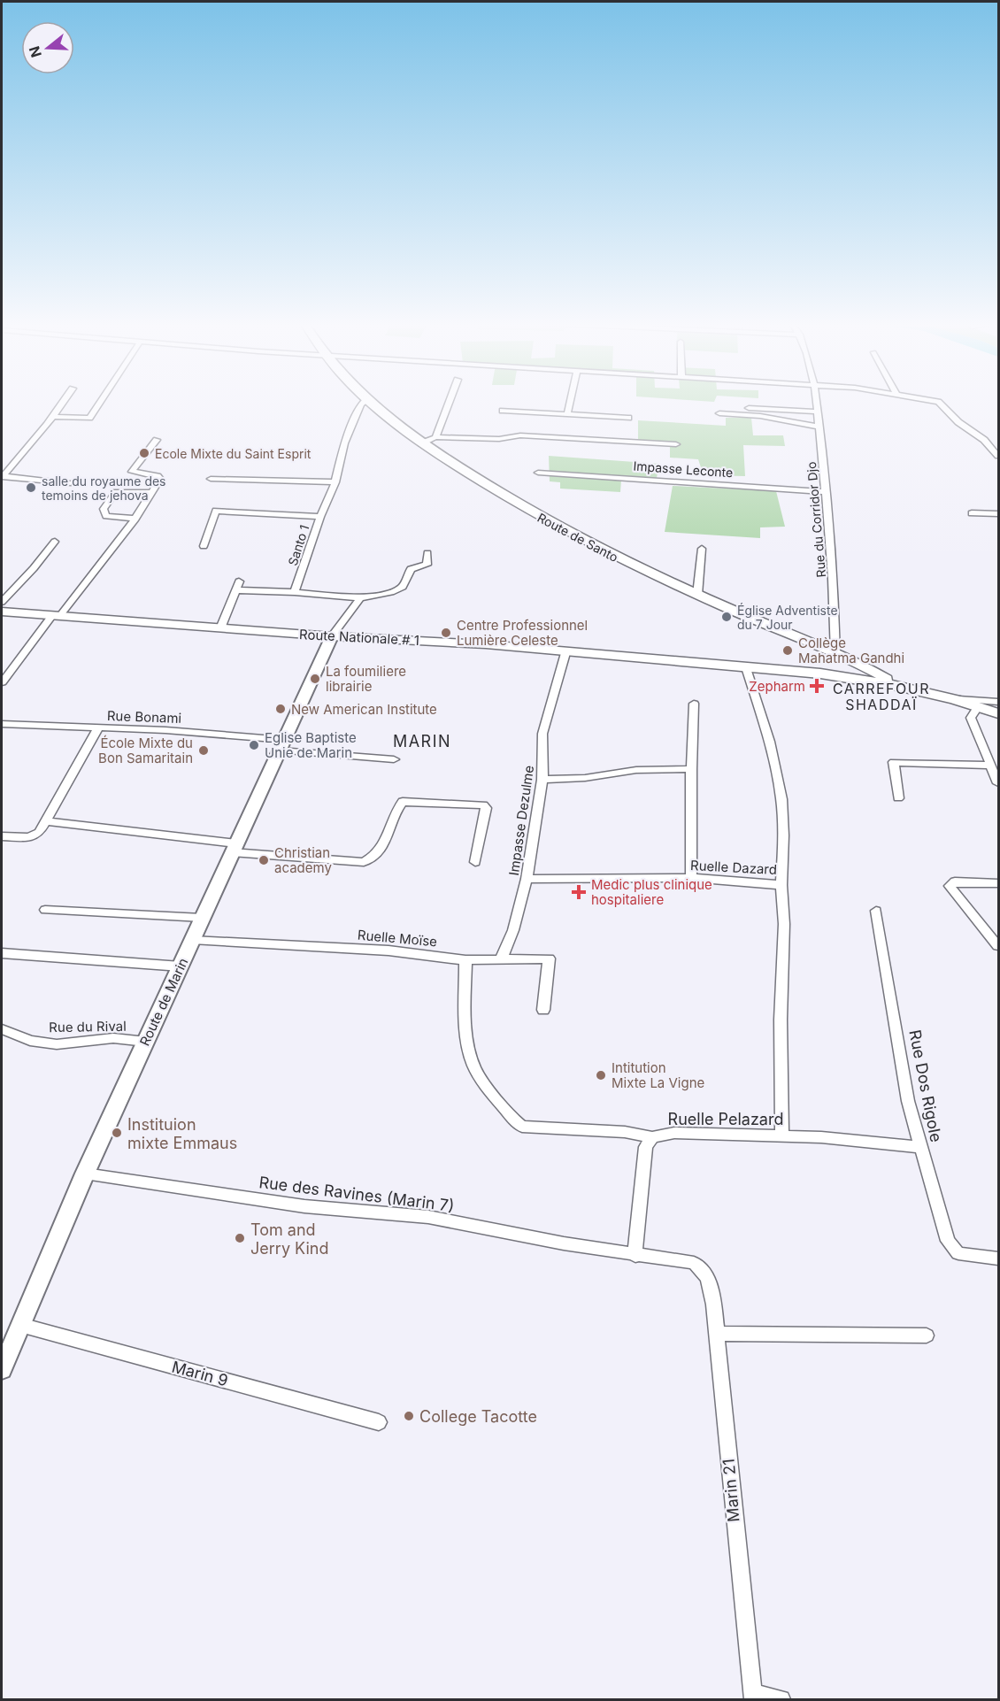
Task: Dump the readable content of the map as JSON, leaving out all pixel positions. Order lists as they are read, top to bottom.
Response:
{
  "streets": {
    "main road": ["Route de Santo", "Route Nationale # 1", "Route de Marin"],
    "street": [
      "Impasse Leconte",
      "Rue du Corridor Djo",
      "Santo 1",
      "Rue Bonami",
      "Impasse Dezulme",
      "Ruelle Dazard",
      "Ruelle Moïse",
      "Rue du Rival",
      "Rue Dos Rigole",
      "Ruelle Pelazard",
      "Rue des Ravines (Marin 7)",
      "Marin 9",
      "Marin 21"
    ]
  },
  "crossings": [
    ["Impasse Leconte", "Rue du Corridor Djo"],
    ["Rue du Corridor Djo", "Route de Santo"],
    ["Route de Santo", "Route Nationale # 1"],
    ["Route Nationale # 1", "Impasse Dezulme"],
    ["Route Nationale # 1", "Ruelle Dazard"],
    ["Route Nationale # 1", "Route de Marin"],
    ["Rue Bonami", "Route de Marin"],
    ["Impasse Dezulme", "Ruelle Dazard"],
    ["Impasse Dezulme", "Ruelle Moïse"],
    ["Ruelle Moïse", "Route de Marin"],
    ["Route de Marin", "Rue du Rival"],
    ["Route de Marin", "Rue des Ravines (Marin 7)"],
    ["Route de Marin", "Marin 9"],
    ["Rue Dos Rigole", "Ruelle Pelazard"],
    ["Ruelle Pelazard", "Rue des Ravines (Marin 7)"],
    ["Rue des Ravines (Marin 7)", "Marin 21"]
  ],
  "districts": ["CARREFOUR SHADDAÏ", "MARIN"],
  "places": {
    "other": [
      "Ecole Mixte du Saint Esprit",
      "salle du royaume des temoins de jehova",
      "Église Adventiste du 7 Jour",
      "Centre Professionnel Lumière Celeste",
      "Collège Mahatma Gandhi",
      "La foumiliere librairie",
      "New American Institute",
      "Eglise Baptiste Unie de Marin",
      "École Mixte du Bon Samaritain",
      "Christian academy",
      "Intitution Mixte La Vigne",
      "Instituion mixte Emmaus",
      "Tom and Jerry Kind",
      "College Tacotte"
    ],
    "health": ["Zepharm", "Medic plus clinique hospitaliere"]
  },
  "north": "left"
}
